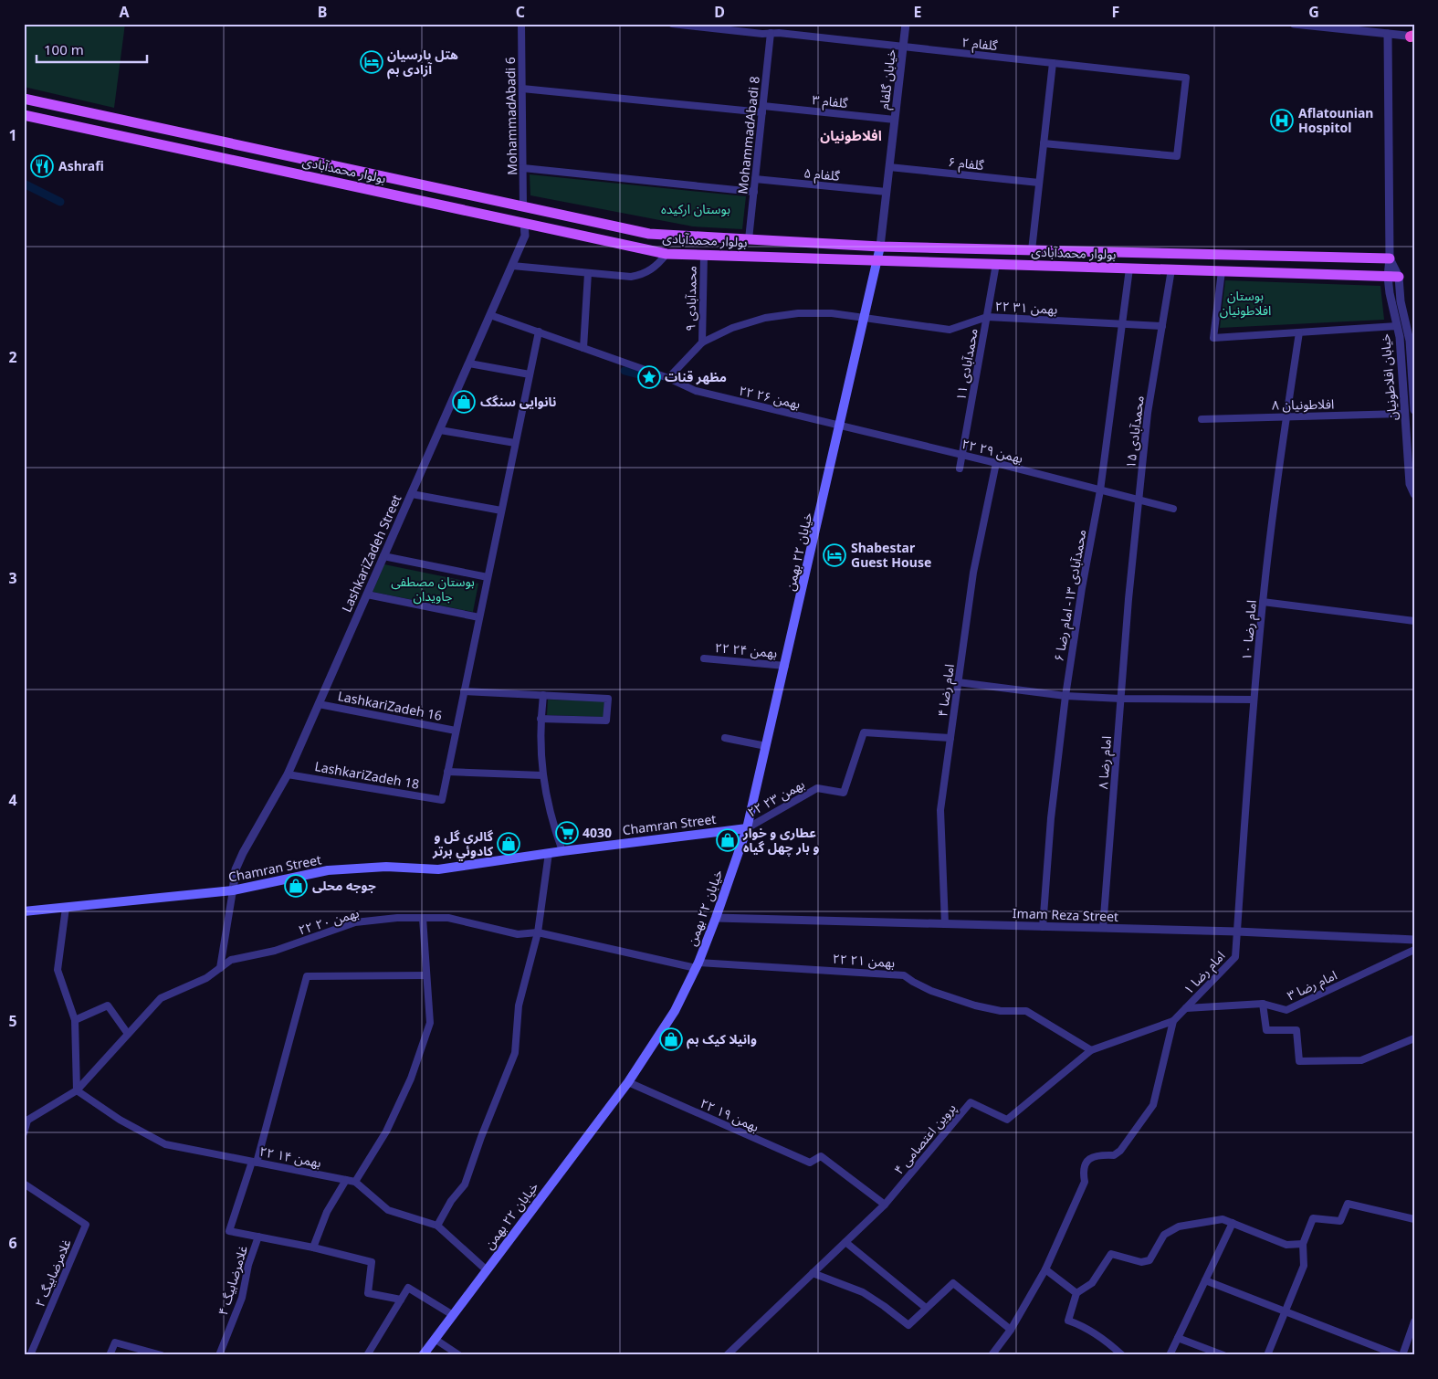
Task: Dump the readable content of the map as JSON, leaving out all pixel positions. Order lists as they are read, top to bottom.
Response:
{
  "streets": {
    "main road": ["بولوار محمدآبادی", "خیابان ۲۲ بهمن", "Chamran Street"],
    "street": [
      "گلفام ۲",
      "خیابان گلفام",
      "گلفام ۳",
      "MohammadAbadi 6",
      "MohammadAbadi 8",
      "گلفام ۶",
      "گلفام ۵",
      "محمدآبادی ۹",
      "۲۲ بهمن ۳۱",
      "محمدآبادی ۱۱",
      "خیابان افلاطونیان",
      "۲۲ بهمن ۲۶",
      "افلاطونیان ۸",
      "محمدآبادی ۱۵",
      "۲۲ بهمن ۲۹",
      "LashkariZadeh Street",
      "محمدآبادی ۱۳- امام رضا ۶",
      "امام رضا ۱۰",
      "۲۲ بهمن ۲۴",
      "امام رضا ۴",
      "LashkariZadeh 16",
      "امام رضا ۸",
      "LashkariZadeh 18",
      "۲۲ بهمن ۲۳",
      "Imam Reza Street",
      "۲۲ بهمن ۲۰",
      "۲۲ بهمن ۲۱",
      "امام رضا ۱",
      "امام رضا ۳",
      "۲۲ بهمن ۱۹",
      "پروین اعتصامی ۴",
      "۲۲ بهمن ۱۴",
      "غلامرضابیگ ۲",
      "غلامرضابیگ ۴"
    ]
  },
  "crossings": [
    ["گلفام ۲", "خیابان گلفام"],
    ["گلفام ۲", "MohammadAbadi 8"],
    ["خیابان گلفام", "گلفام ۳"],
    ["خیابان گلفام", "گلفام ۶"],
    ["خیابان گلفام", "بولوار محمدآبادی"],
    ["خیابان گلفام", "گلفام ۵"],
    ["خیابان گلفام", "خیابان ۲۲ بهمن"],
    ["گلفام ۳", "MohammadAbadi 6"],
    ["گلفام ۳", "MohammadAbadi 8"],
    ["MohammadAbadi 6", "بولوار محمدآبادی"],
    ["MohammadAbadi 8", "بولوار محمدآبادی"],
    ["MohammadAbadi 8", "گلفام ۵"],
    ["بولوار محمدآبادی", "محمدآبادی ۹"],
    ["بولوار محمدآبادی", "محمدآبادی ۱۱"],
    ["بولوار محمدآبادی", "خیابان افلاطونیان"],
    ["بولوار محمدآبادی", "محمدآبادی ۱۵"],
    ["بولوار محمدآبادی", "خیابان ۲۲ بهمن"],
    ["بولوار محمدآبادی", "LashkariZadeh Street"],
    ["بولوار محمدآبادی", "محمدآبادی ۱۳- امام رضا ۶"],
    ["محمدآبادی ۹", "۲۲ بهمن ۳۱"],
    ["۲۲ بهمن ۳۱", "محمدآبادی ۱۱"],
    ["۲۲ بهمن ۳۱", "محمدآبادی ۱۵"],
    ["۲۲ بهمن ۳۱", "خیابان ۲۲ بهمن"],
    ["۲۲ بهمن ۳۱", "محمدآبادی ۱۳- امام رضا ۶"],
    ["محمدآبادی ۱۱", "۲۲ بهمن ۲۹"],
    ["خیابان افلاطونیان", "افلاطونیان ۸"],
    ["۲۲ بهمن ۲۶", "۲۲ بهمن ۲۹"],
    ["۲۲ بهمن ۲۶", "خیابان ۲۲ بهمن"],
    ["۲۲ بهمن ۲۶", "LashkariZadeh Street"],
    ["افلاطونیان ۸", "امام رضا ۱۰"],
    ["محمدآبادی ۱۵", "۲۲ بهمن ۲۹"],
    ["محمدآبادی ۱۵", "امام رضا ۸"],
    ["۲۲ بهمن ۲۹", "خیابان ۲۲ بهمن"],
    ["۲۲ بهمن ۲۹", "محمدآبادی ۱۳- امام رضا ۶"],
    ["۲۲ بهمن ۲۹", "امام رضا ۴"],
    ["خیابان ۲۲ بهمن", "۲۲ بهمن ۲۴"],
    ["خیابان ۲۲ بهمن", "۲۲ بهمن ۲۳"],
    ["خیابان ۲۲ بهمن", "Chamran Street"],
    ["خیابان ۲۲ بهمن", "Imam Reza Street"],
    ["خیابان ۲۲ بهمن", "۲۲ بهمن ۲۰"],
    ["خیابان ۲۲ بهمن", "۲۲ بهمن ۲۱"],
    ["خیابان ۲۲ بهمن", "۲۲ بهمن ۱۹"],
    ["خیابان ۲۲ بهمن", "۲۲ بهمن ۱۴"],
    ["LashkariZadeh Street", "LashkariZadeh 16"],
    ["LashkariZadeh Street", "LashkariZadeh 18"],
    ["LashkariZadeh Street", "Chamran Street"],
    ["محمدآبادی ۱۳- امام رضا ۶", "Imam Reza Street"],
    ["امام رضا ۱۰", "Imam Reza Street"],
    ["امام رضا ۱۰", "امام رضا ۱"],
    ["امام رضا ۴", "۲۲ بهمن ۲۳"],
    ["امام رضا ۴", "Imam Reza Street"],
    ["امام رضا ۸", "Imam Reza Street"],
    ["۲۲ بهمن ۲۳", "Chamran Street"],
    ["Imam Reza Street", "امام رضا ۱"],
    ["۲۲ بهمن ۲۰", "۲۲ بهمن ۲۱"],
    ["۲۲ بهمن ۲۰", "۲۲ بهمن ۱۴"],
    ["۲۲ بهمن ۲۱", "پروین اعتصامی ۴"],
    ["امام رضا ۱", "امام رضا ۳"],
    ["امام رضا ۱", "پروین اعتصامی ۴"],
    ["۲۲ بهمن ۱۹", "پروین اعتصامی ۴"]
  ],
  "districts": ["افلاطونیان"],
  "parks": ["بوستان ارکیده", "بوستان افلاطونیان", "بوستان مصطفی جاویدان"],
  "places": {
    "hotel": ["هتل پارسیان آزادی بم", "Shabestar Guest House"],
    "hospital": ["Aflatounian Hospitol"],
    "restaurant": ["Ashrafi"],
    "place": ["مظهر قنات"],
    "shop": [
      "نانوایی سنگک",
      "عطاری و خوار و بار چهل گیاه",
      "گالري گل و كادوئي برتر",
      "جوجه محلی",
      "وانیلا کیک بم"
    ],
    "supermarket": ["4030"]
  },
  "scale_bar": "100 m",
  "grid": {
    "columns": [
      "A",
      "B",
      "C",
      "D",
      "E",
      "F",
      "G"
    ],
    "rows": [
      "1",
      "2",
      "3",
      "4",
      "5",
      "6"
    ]
  }
}
